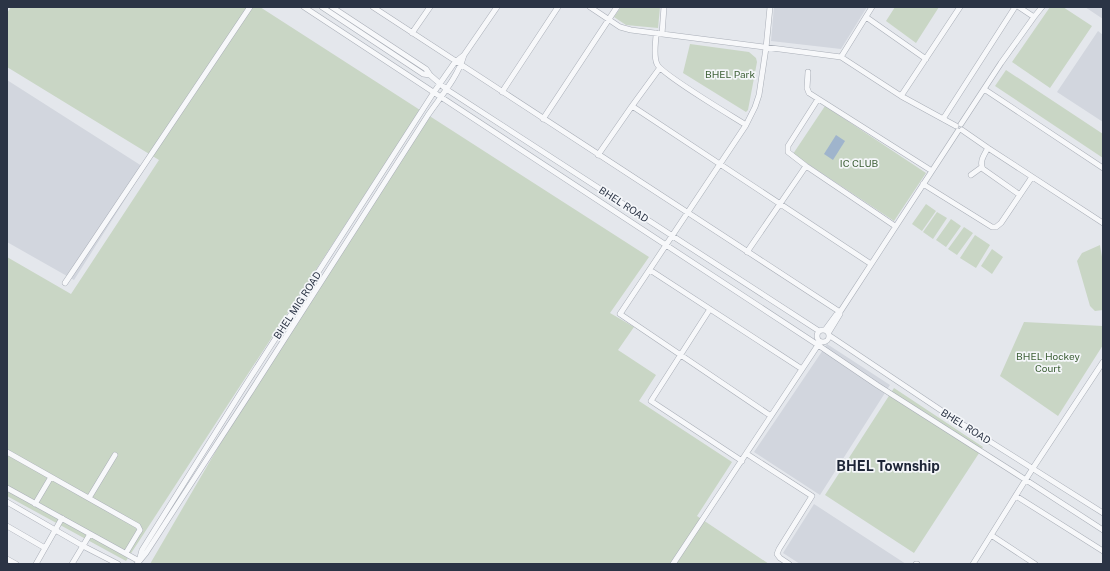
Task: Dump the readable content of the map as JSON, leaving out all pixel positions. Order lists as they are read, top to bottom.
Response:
{
  "streets": {
    "street": ["BHEL ROAD", "BHEL MIG ROAD"]
  },
  "crossings": [
    ["BHEL ROAD", "BHEL MIG ROAD"]
  ],
  "districts": ["BHEL Township"],
  "parks": ["BHEL Park", "IC CLUB", "BHEL Hockey Court"]
}
